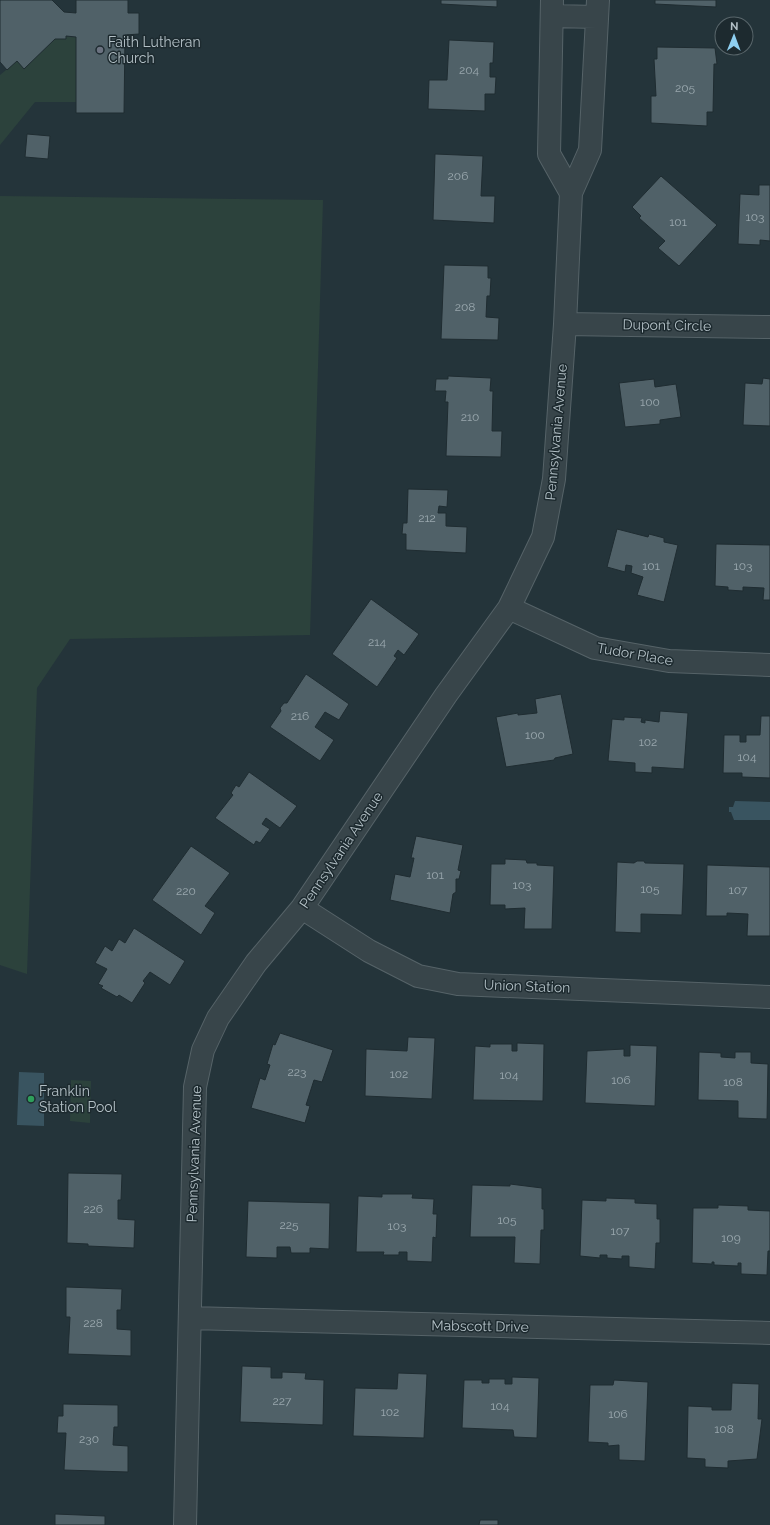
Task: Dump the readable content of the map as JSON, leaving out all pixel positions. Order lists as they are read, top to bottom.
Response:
{
  "streets": {
    "street": [
      "Dupont Circle",
      "Pennsylvania Avenue",
      "Tudor Place",
      "Union Station",
      "Mabscott Drive"
    ]
  },
  "crossings": [
    ["Dupont Circle", "Pennsylvania Avenue"],
    ["Pennsylvania Avenue", "Tudor Place"],
    ["Pennsylvania Avenue", "Union Station"],
    ["Pennsylvania Avenue", "Mabscott Drive"]
  ],
  "places": ["Faith Lutheran Church", "Franklin Station Pool"],
  "house_numbers": [
    "204",
    "205",
    "206",
    "103",
    "101",
    "208",
    "100",
    "210",
    "212",
    "101",
    "103",
    "214",
    "216",
    "100",
    "102",
    "104",
    "101",
    "103",
    "105",
    "107",
    "220",
    "223",
    "102",
    "104",
    "106",
    "108",
    "226",
    "105",
    "225",
    "103",
    "107",
    "109",
    "228",
    "227",
    "104",
    "102",
    "106",
    "108",
    "230"
  ],
  "north": "top"
}
